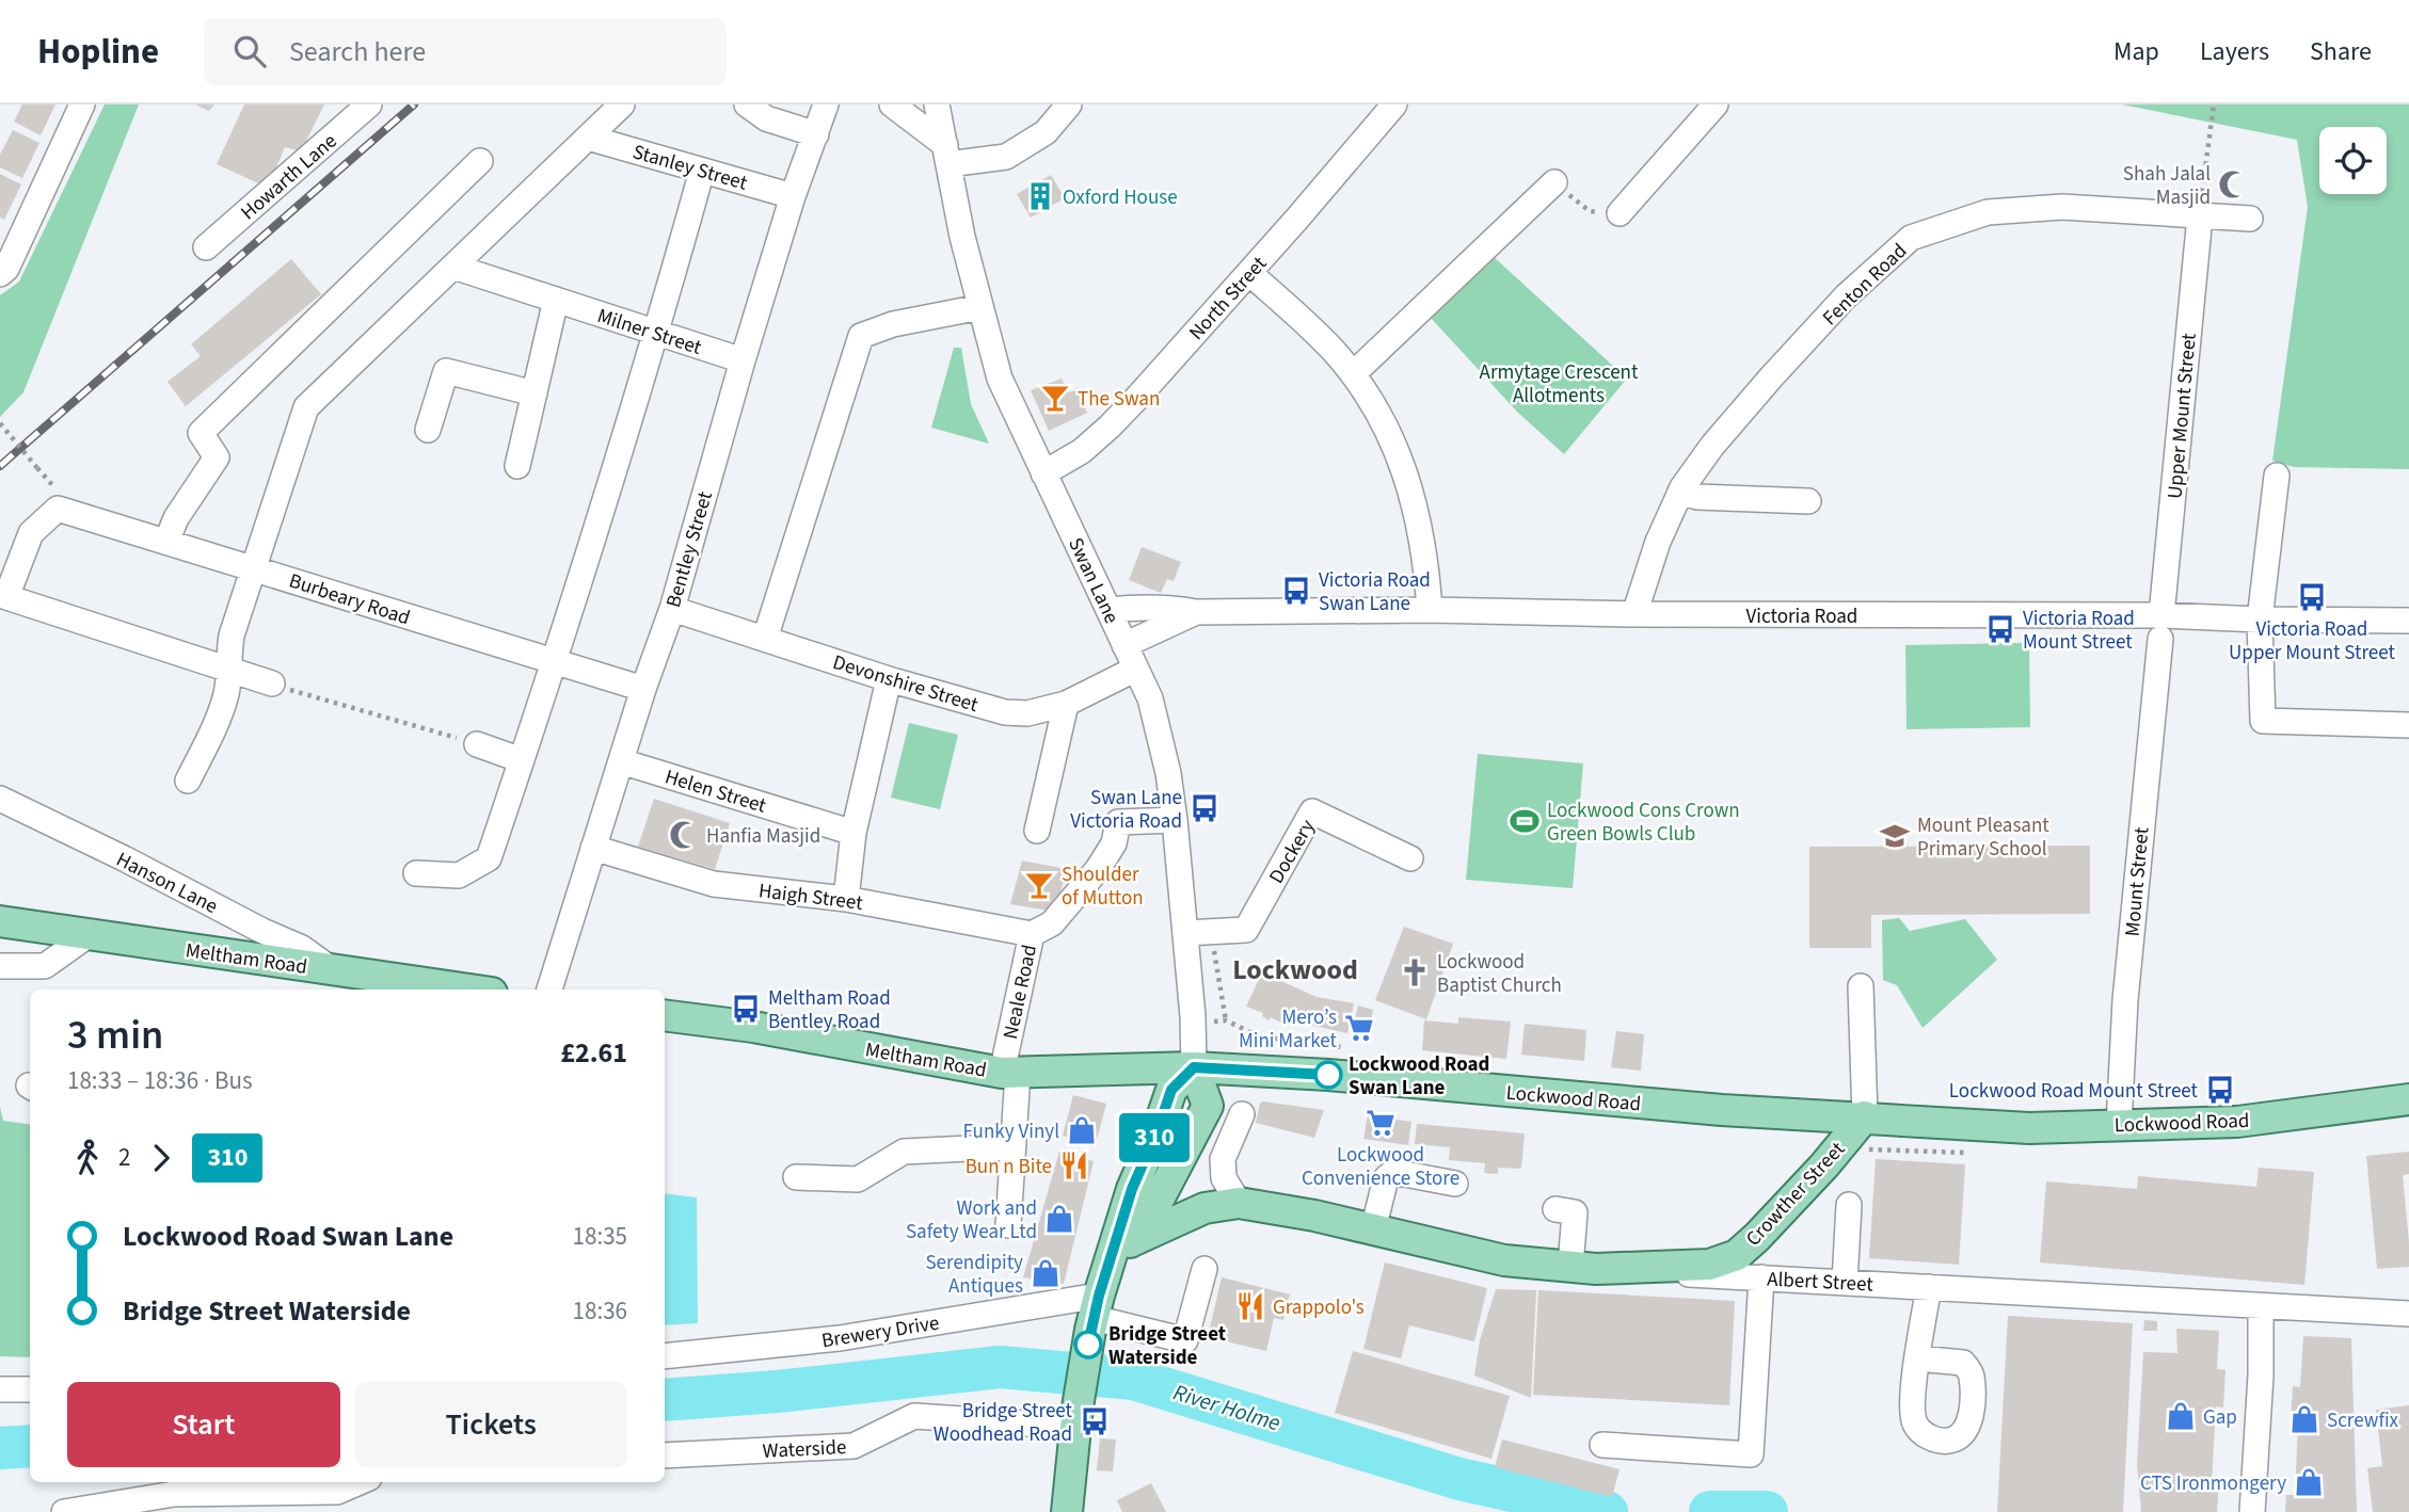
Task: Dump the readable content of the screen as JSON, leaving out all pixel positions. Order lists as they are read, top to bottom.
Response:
{
  "streets": {
    "main road": [
      "Meltham Road",
      "Lockwood Road",
      "Crowther Street",
      "Albert Street"
    ],
    "street": [
      "Stanley Street",
      "Howarth Lane",
      "Fenton Road",
      "North Street",
      "Milner Street",
      "Upper Mount Street",
      "Bentley Street",
      "Swan Lane",
      "Burbeary Road",
      "Victoria Road",
      "Devonshire Street",
      "Helen Street",
      "Dockery",
      "Hanson Lane",
      "Mount Street",
      "Haigh Street",
      "Neale Road",
      "Brewery Drive",
      "Waterside"
    ]
  },
  "crossings": [
    ["Stanley Street", "Bentley Street"],
    ["Fenton Road", "Upper Mount Street"],
    ["Fenton Road", "Victoria Road"],
    ["North Street", "Swan Lane"],
    ["Milner Street", "Bentley Street"],
    ["Upper Mount Street", "Victoria Road"],
    ["Upper Mount Street", "Mount Street"],
    ["Bentley Street", "Burbeary Road"],
    ["Bentley Street", "Devonshire Street"],
    ["Bentley Street", "Helen Street"],
    ["Bentley Street", "Haigh Street"],
    ["Swan Lane", "Victoria Road"],
    ["Swan Lane", "Devonshire Street"],
    ["Swan Lane", "Dockery"],
    ["Swan Lane", "Meltham Road"],
    ["Swan Lane", "Neale Road"],
    ["Swan Lane", "Lockwood Road"],
    ["Victoria Road", "Mount Street"],
    ["Hanson Lane", "Meltham Road"],
    ["Mount Street", "Lockwood Road"],
    ["Haigh Street", "Neale Road"],
    ["Meltham Road", "Neale Road"],
    ["Meltham Road", "Lockwood Road"],
    ["Lockwood Road", "Crowther Street"],
    ["Crowther Street", "Albert Street"]
  ],
  "districts": ["Lockwood"],
  "water": ["River Holme"],
  "parks": ["Armytage Crescent Allotments"],
  "places": {
    "mosque": ["Shah Jalal Masjid", "Hanfia Masjid"],
    "building": ["Oxford House"],
    "bar": ["The Swan", "Shoulder of Mutton"],
    "bus stop": [
      "Victoria Road Swan Lane",
      "Victoria Road Upper Mount Street",
      "Victoria Road Mount Street",
      "Swan Lane Victoria Road",
      "Meltham Road Bentley Road",
      "Lockwood Road Mount Street",
      "Bridge Street Woodhead Road"
    ],
    "sports": ["Lockwood Cons Crown Green Bowls Club"],
    "school or university": ["Mount Pleasant Primary School"],
    "church": ["Lockwood Baptist Church"],
    "supermarket": ["Mero’s Mini Market", "Lockwood Convenience Store"],
    "other": ["Lockwood Road Swan Lane", "Bridge Street Waterside"],
    "shop": [
      "Funky Vinyl",
      "Work and Safety Wear Ltd",
      "Serendipity Antiques",
      "Gap",
      "Screwfix",
      "CTS Ironmongery"
    ],
    "restaurant": ["Bun n Bite", "Grappolo's"]
  },
  "lines": ["bus line 310"],
  "page": {
    "header": "Hopline",
    "search": "Search here",
    "nav": ["Map", "Layers", "Share"],
    "on_map": "310",
    "heading": ["3 min", "18:33 – 18:36 · Bus", "£2.61"],
    "legs": ["2", "310"],
    "list": [
      {
        "name": "Lockwood Road Swan Lane",
        "value": "18:35"
      },
      {
        "name": "Bridge Street Waterside",
        "value": "18:36"
      }
    ],
    "buttons": ["Start", "Tickets"]
  }
}
